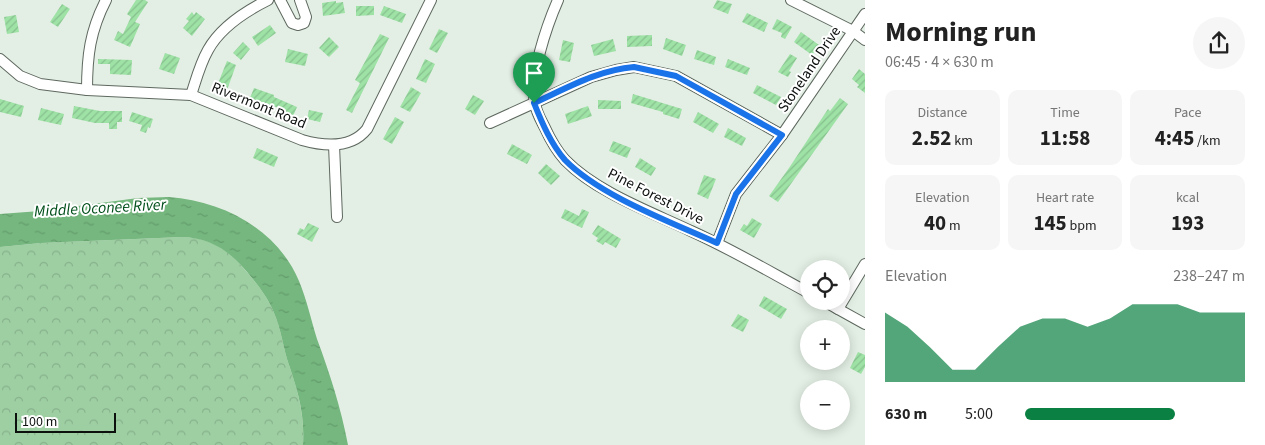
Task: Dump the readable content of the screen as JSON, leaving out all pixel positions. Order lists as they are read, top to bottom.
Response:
{
  "streets": {
    "street": ["Stoneland Drive", "Rivermont Road", "Pine Forest Drive"]
  },
  "crossings": [
    ["Stoneland Drive", "Pine Forest Drive"]
  ],
  "water": ["Middle Oconee River"],
  "scale_bar": "100 m",
  "page": {
    "heading": ["Morning run", "06:45 · 4 × 630 m"],
    "stats": [
      ["Distance", "2.52 km"],
      ["Time", "11:58"],
      ["Pace", "4:45 /km"],
      ["Elevation", "40 m"],
      ["Heart rate", "145 bpm"],
      ["kcal", "193"]
    ],
    "chart": ["Elevation", "238–247 m"],
    "map_buttons": ["+", "−"],
    "list": [
      {
        "name": "630 m",
        "note": "5:00"
      }
    ],
    "scale": "100 m"
  }
}
